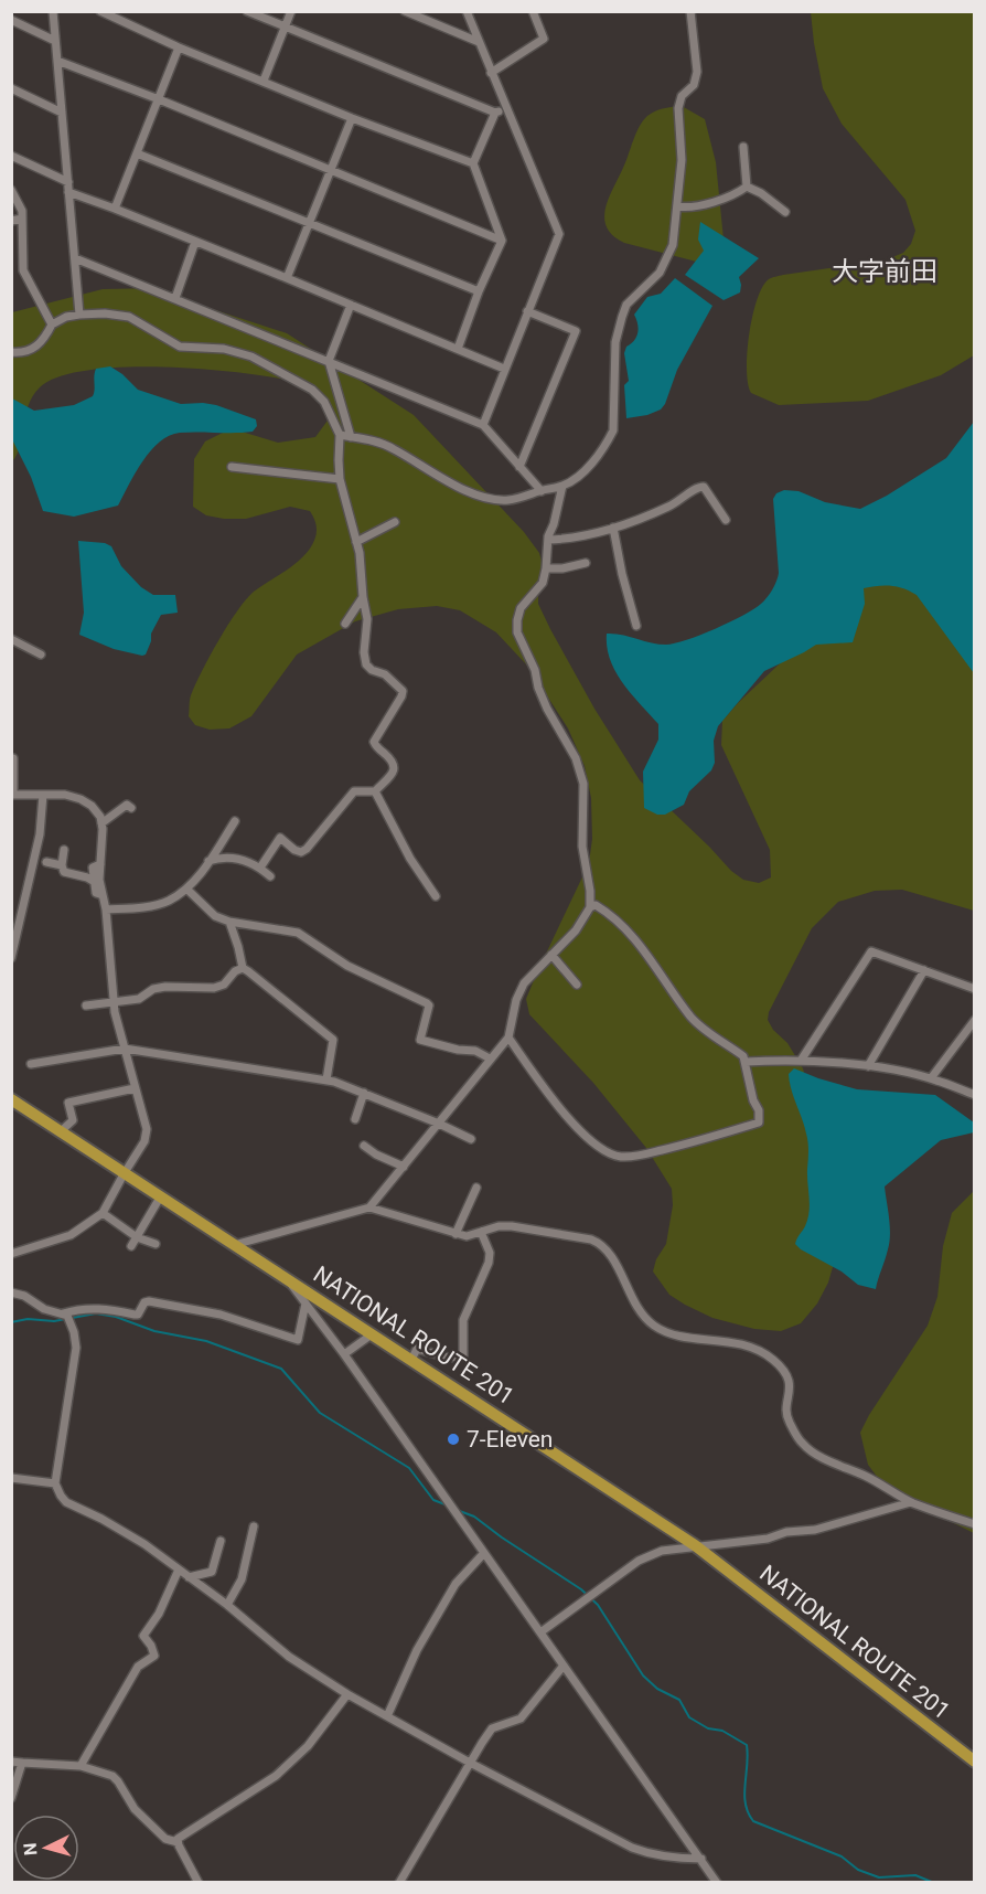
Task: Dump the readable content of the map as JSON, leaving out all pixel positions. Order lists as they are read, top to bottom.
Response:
{
  "streets": {
    "highway": ["NATIONAL ROUTE 201"]
  },
  "districts": ["大字前田"],
  "places": ["7-Eleven"],
  "north": "left"
}
